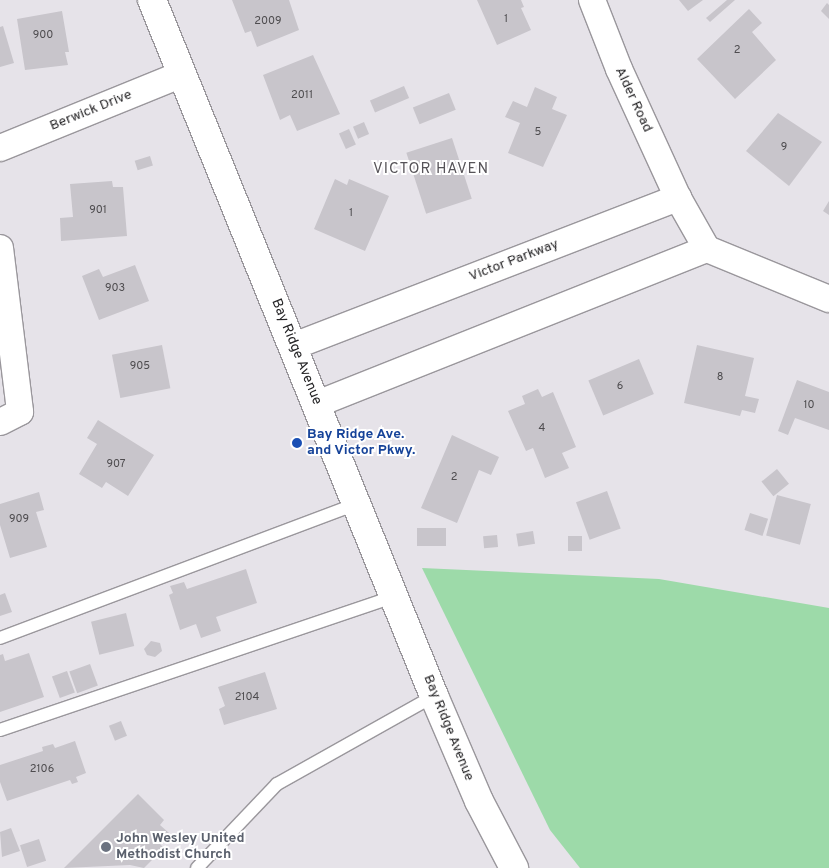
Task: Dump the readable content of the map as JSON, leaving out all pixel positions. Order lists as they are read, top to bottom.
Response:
{
  "streets": {
    "main road": ["Bay Ridge Avenue"],
    "street": ["Alder Road", "Berwick Drive", "Victor Parkway"]
  },
  "crossings": [
    ["Alder Road", "Victor Parkway"],
    ["Berwick Drive", "Bay Ridge Avenue"],
    ["Victor Parkway", "Bay Ridge Avenue"]
  ],
  "districts": ["VICTOR HAVEN"],
  "places": ["Bay Ridge Ave. and Victor Pkwy.", "John Wesley United Methodist Church"],
  "house_numbers": [
    "1",
    "2009",
    "900",
    "2",
    "2011",
    "5",
    "9",
    "901",
    "1",
    "903",
    "905",
    "8",
    "6",
    "10",
    "4",
    "907",
    "2",
    "909",
    "2104",
    "2106"
  ]
}
